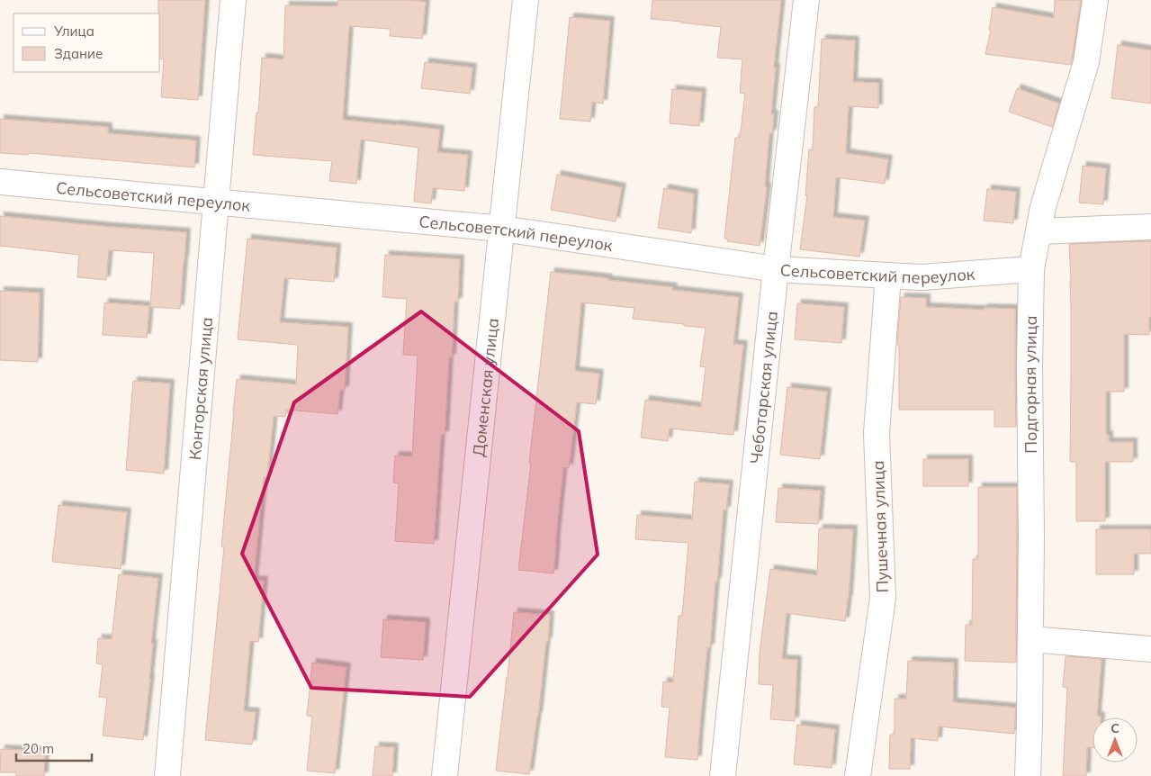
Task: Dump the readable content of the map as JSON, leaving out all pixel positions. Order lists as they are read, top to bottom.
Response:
{
  "streets": {
    "street": [
      "Сельсоветский переулок",
      "Подгорная улица",
      "Конторская улица",
      "Доменская улица",
      "Чеботарская улица",
      "Пушечная улица"
    ]
  },
  "crossings": [
    ["Сельсоветский переулок", "Подгорная улица"],
    ["Сельсоветский переулок", "Конторская улица"],
    ["Сельсоветский переулок", "Доменская улица"],
    ["Сельсоветский переулок", "Чеботарская улица"],
    ["Сельсоветский переулок", "Пушечная улица"]
  ],
  "legend": ["Улица", "Здание"],
  "scale_bar": "20 m",
  "north": "top"
}
